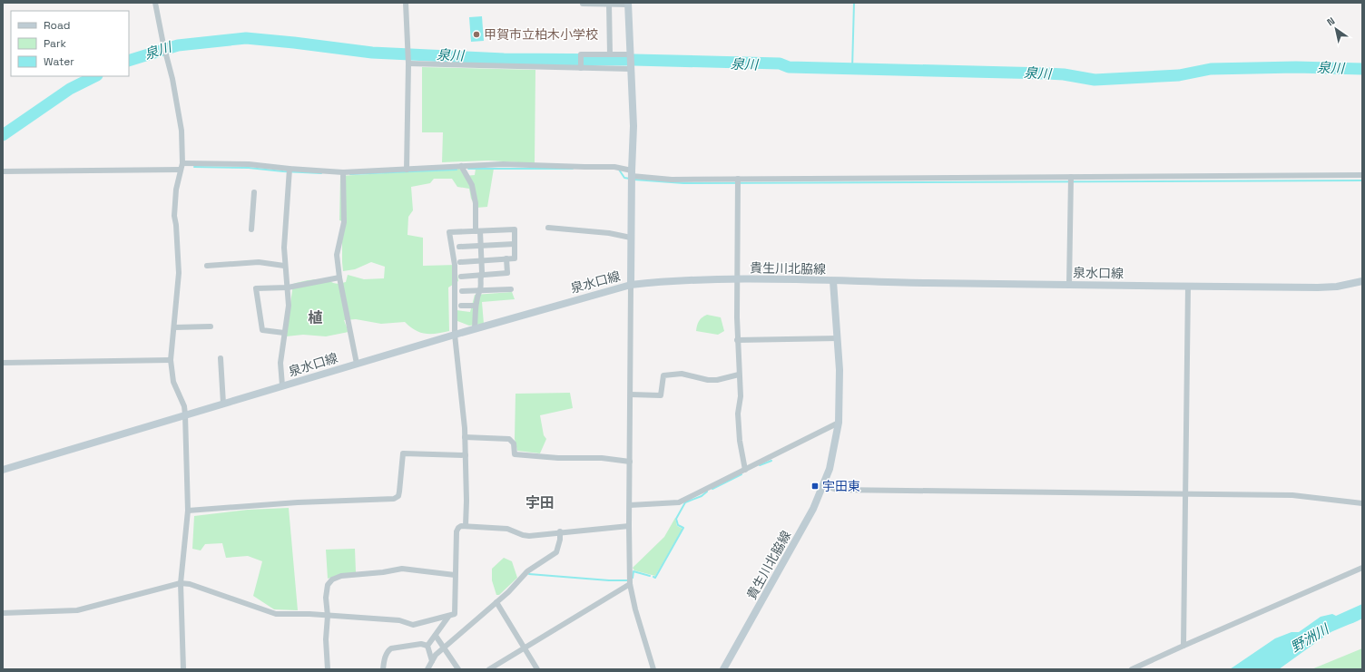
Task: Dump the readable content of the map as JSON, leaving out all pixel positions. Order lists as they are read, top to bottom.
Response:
{
  "streets": {
    "main road": ["貴生川北脇線", "泉水口線"]
  },
  "crossings": [
    ["貴生川北脇線", "泉水口線"]
  ],
  "districts": ["植", "宇田"],
  "water": ["泉川", "野洲川"],
  "places": {
    "other": ["甲賀市立柏木小学校"],
    "transit": ["宇田東"]
  },
  "legend": ["Road", "Park", "Water"],
  "north": "top left"
}
